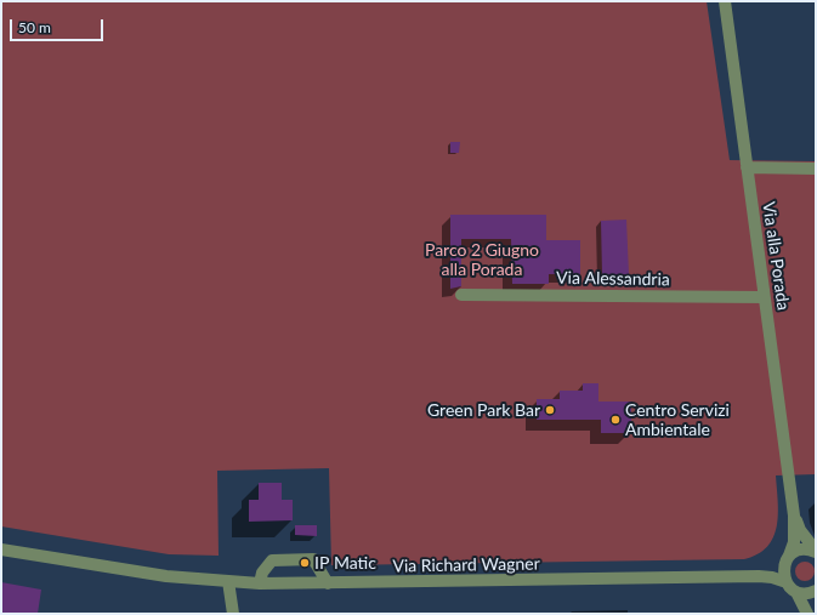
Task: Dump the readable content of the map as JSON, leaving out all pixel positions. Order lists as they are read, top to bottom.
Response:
{
  "streets": {
    "street": ["Via alla Porada", "Via Alessandria", "Via Richard Wagner"]
  },
  "crossings": [
    ["Via alla Porada", "Via Alessandria"],
    ["Via alla Porada", "Via Richard Wagner"]
  ],
  "parks": ["Parco 2 Giugno alla Porada"],
  "places": ["Green Park Bar", "Centro Servizi Ambientale", "IP Matic"],
  "scale_bar": "50 m"
}
